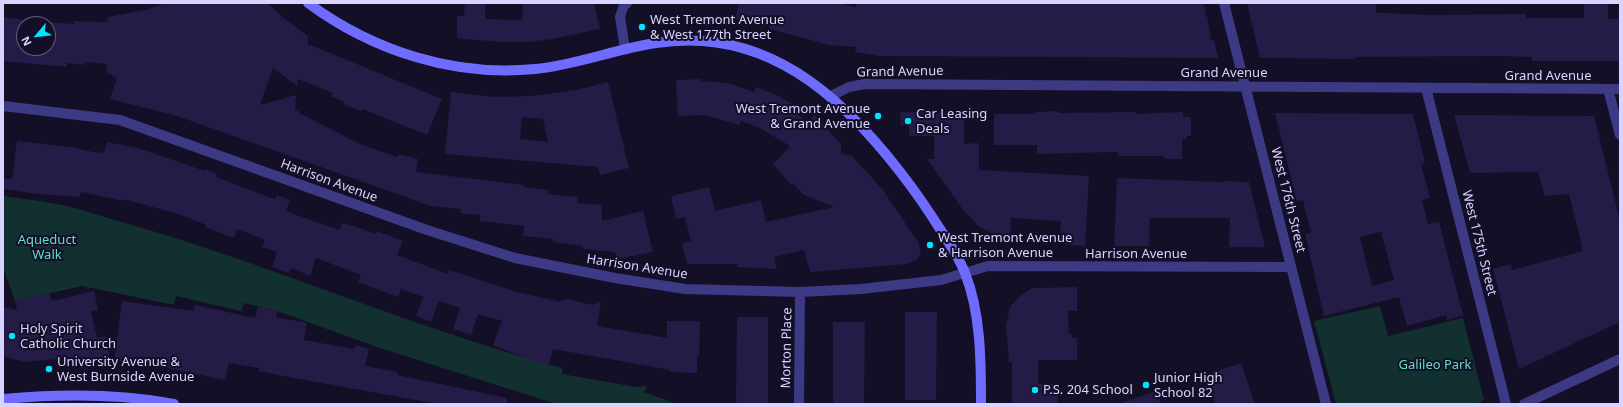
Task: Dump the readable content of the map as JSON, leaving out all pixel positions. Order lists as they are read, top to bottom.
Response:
{
  "streets": {
    "street": [
      "Grand Avenue",
      "Harrison Avenue",
      "West 176th Street",
      "West 175th Street",
      "Morton Place"
    ]
  },
  "crossings": [
    ["Grand Avenue", "West 176th Street"],
    ["Grand Avenue", "West 175th Street"],
    ["Harrison Avenue", "West 176th Street"],
    ["Harrison Avenue", "Morton Place"]
  ],
  "parks": ["Aqueduct Walk", "Galileo Park"],
  "places": [
    "West Tremont Avenue & West 177th Street",
    "West Tremont Avenue & Grand Avenue",
    "Car Leasing Deals",
    "West Tremont Avenue & Harrison Avenue",
    "Holy Spirit Catholic Church",
    "University Avenue & West Burnside Avenue",
    "Junior High School 82",
    "P.S. 204 School"
  ],
  "north": "bottom left"
}
